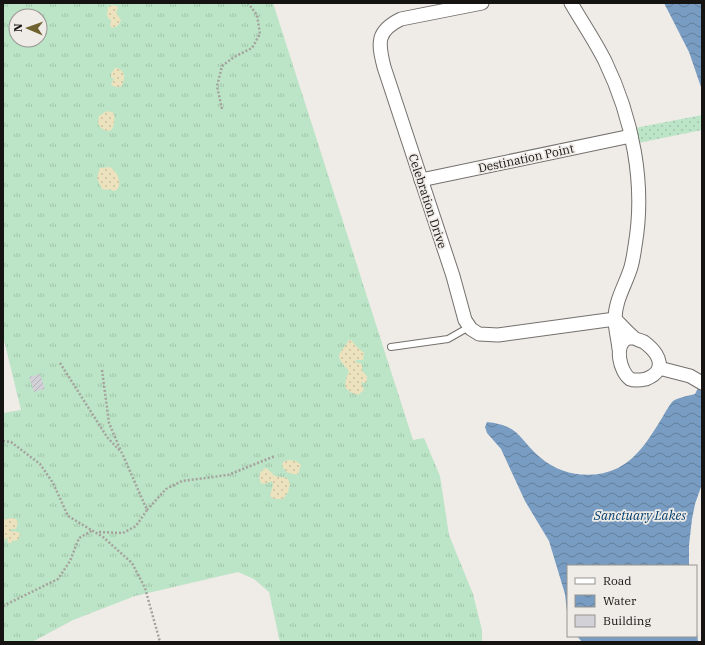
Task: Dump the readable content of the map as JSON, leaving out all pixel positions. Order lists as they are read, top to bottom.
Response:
{
  "streets": {
    "street": ["Destination Point", "Celebration Drive"]
  },
  "crossings": [
    ["Destination Point", "Celebration Drive"]
  ],
  "water": ["Sanctuary Lakes"],
  "legend": ["Road", "Water", "Building"],
  "north": "left"
}
